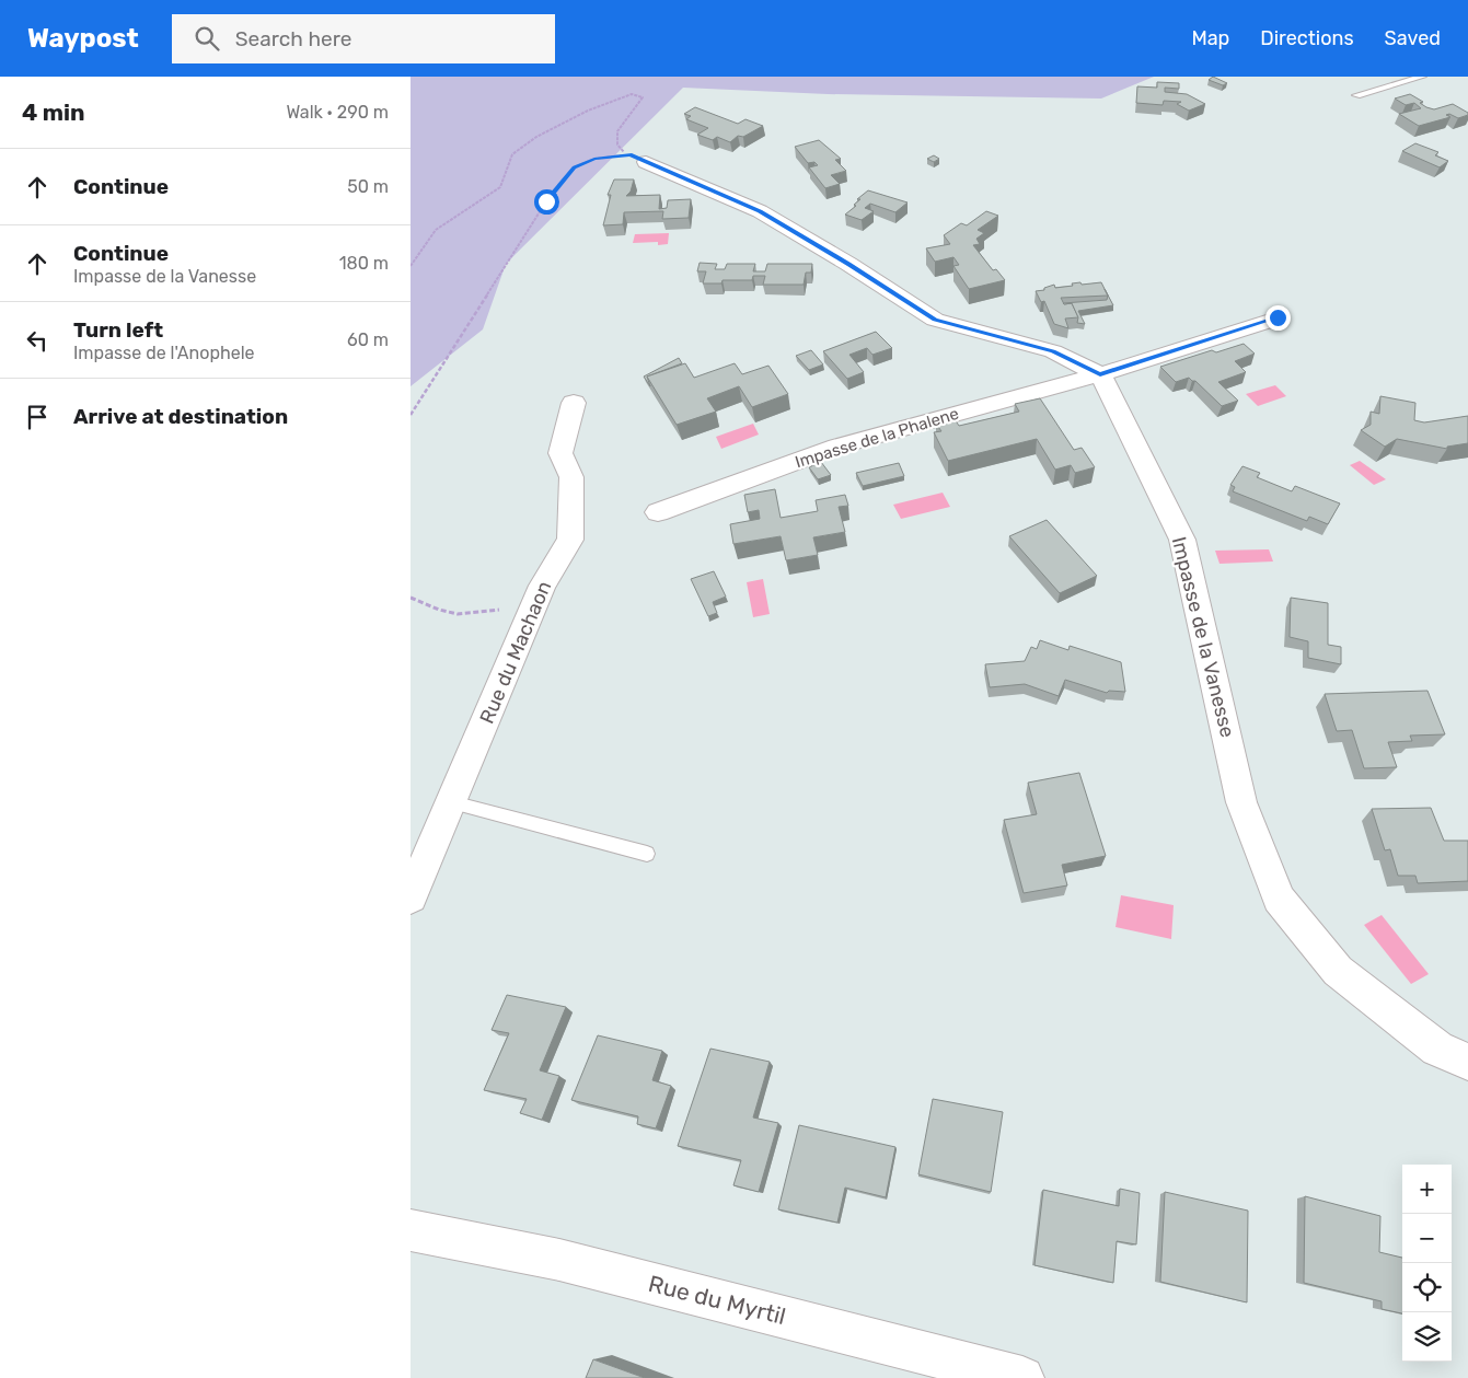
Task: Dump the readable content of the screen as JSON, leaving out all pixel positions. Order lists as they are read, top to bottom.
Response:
{
  "streets": {
    "street": [
      "Impasse de la Phalene",
      "Impasse de la Vanesse",
      "Rue du Machaon",
      "Rue du Myrtil"
    ]
  },
  "crossings": [
    ["Impasse de la Phalene", "Impasse de la Vanesse"]
  ],
  "page": {
    "header": "Waypost",
    "search": "Search here",
    "nav": ["Map", "Directions", "Saved"],
    "heading": ["4 min", "Walk · 290 m"],
    "list": [
      ["Continue", "50 m"],
      ["Continue", "Impasse de la Vanesse", "180 m"],
      ["Turn left", "Impasse de l'Anophele", "60 m"],
      "Arrive at destination"
    ],
    "map_buttons": ["+", "−"]
  }
}
